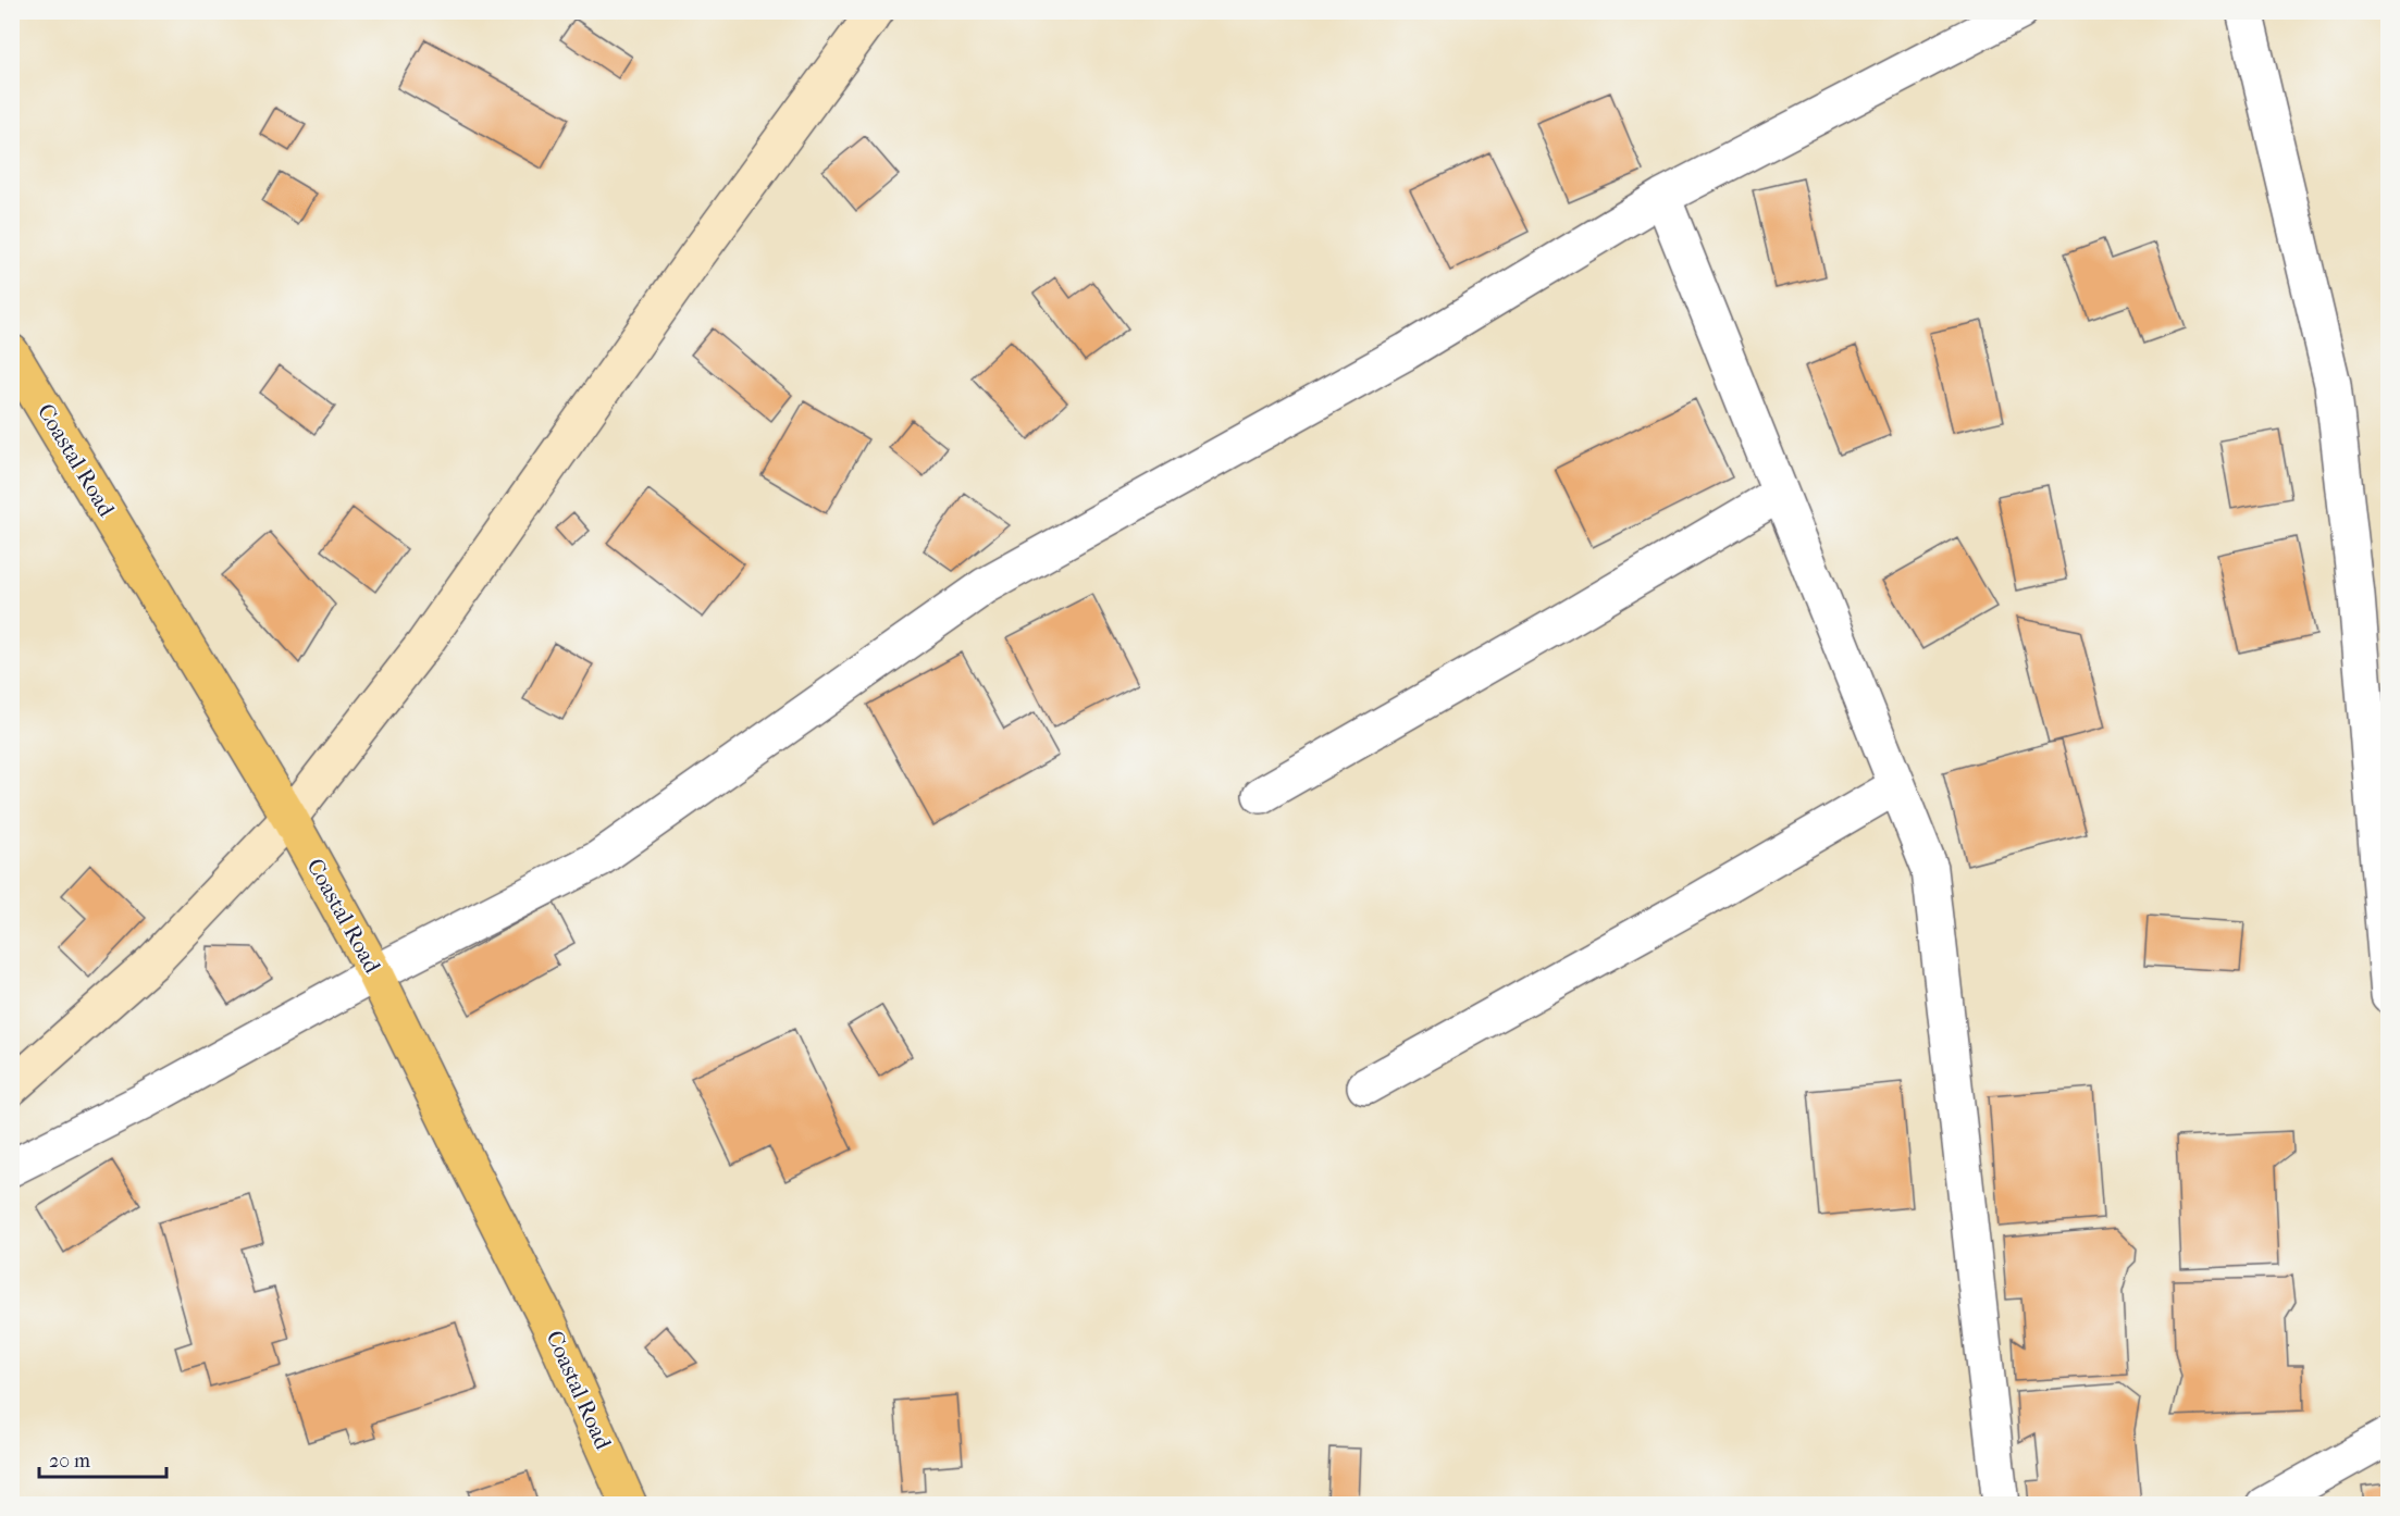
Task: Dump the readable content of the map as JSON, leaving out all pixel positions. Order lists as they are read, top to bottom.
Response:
{
  "streets": {
    "main road": ["Coastal Road"]
  },
  "scale_bar": "20 m"
}
